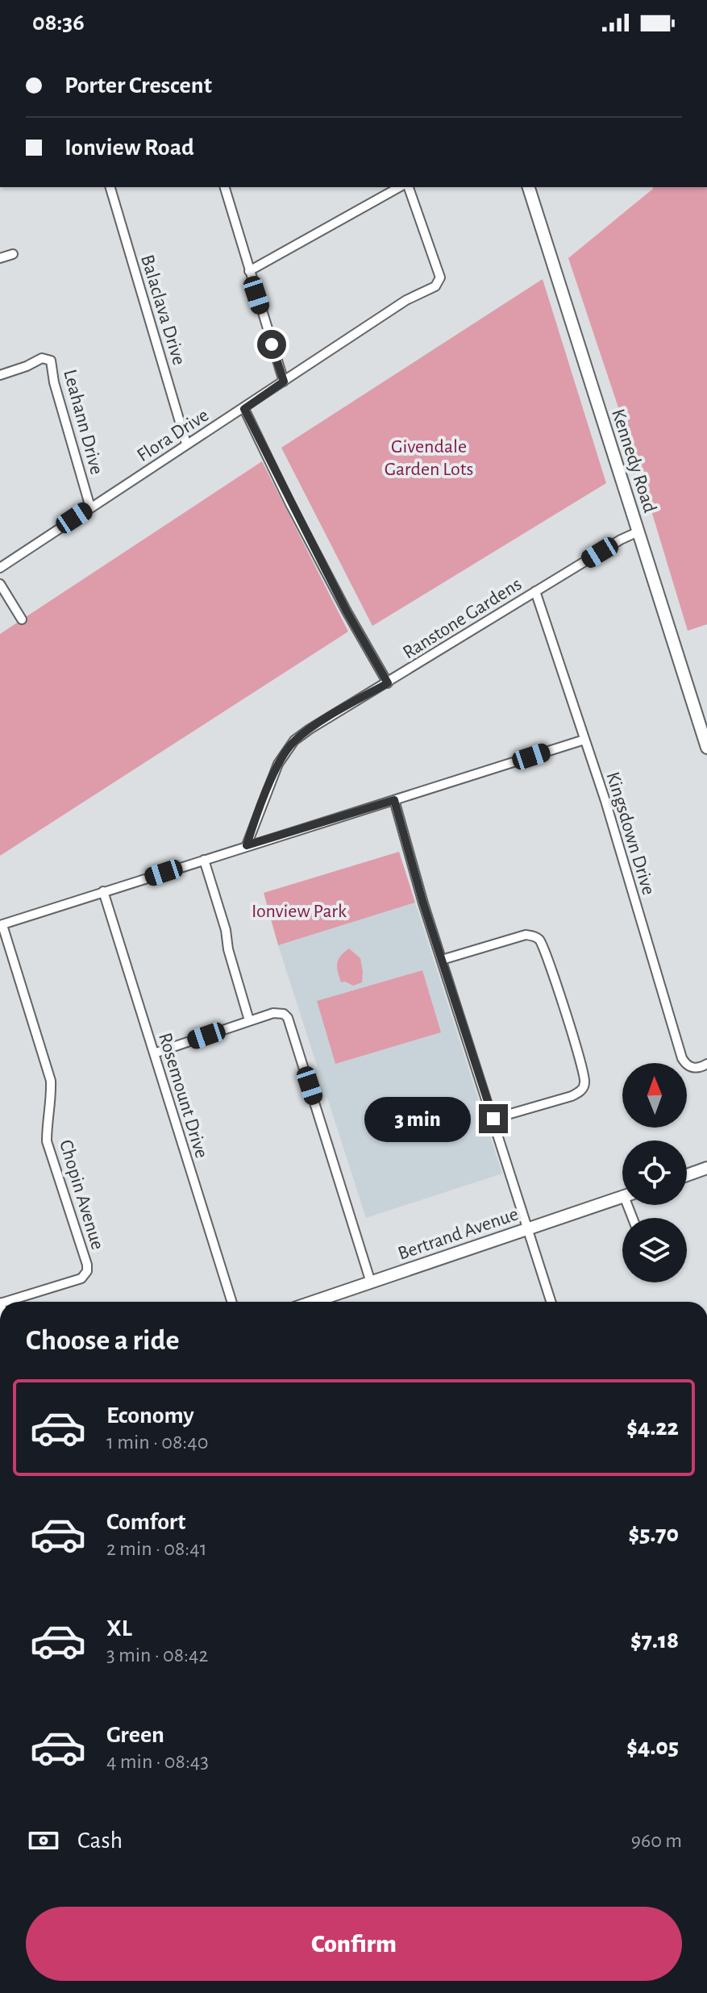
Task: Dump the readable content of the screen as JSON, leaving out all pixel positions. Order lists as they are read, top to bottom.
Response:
{
  "streets": {
    "main road": ["Kennedy Road", "Bertrand Avenue"],
    "street": [
      "Balaclava Drive",
      "Leahann Drive",
      "Flora Drive",
      "Ranstone Gardens",
      "Kingsdown Drive",
      "Rosemount Drive",
      "Chopin Avenue"
    ]
  },
  "crossings": [
    ["Balaclava Drive", "Flora Drive"],
    ["Leahann Drive", "Flora Drive"],
    ["Kennedy Road", "Ranstone Gardens"],
    ["Ranstone Gardens", "Kingsdown Drive"]
  ],
  "parks": ["Givendale Garden Lots", "Ionview Park"],
  "north": "top",
  "page": {
    "status": "08:36",
    "banner": ["Porter Crescent", "Ionview Road"],
    "bubble": "3 min",
    "heading": "Choose a ride",
    "list": [
      {
        "name": "Economy",
        "note": "1 min · 08:40",
        "value": "$4.22"
      },
      {
        "name": "Comfort",
        "note": "2 min · 08:41",
        "value": "$5.70"
      },
      {
        "name": "XL",
        "note": "3 min · 08:42",
        "value": "$7.18"
      },
      {
        "name": "Green",
        "note": "4 min · 08:43",
        "value": "$4.05"
      }
    ],
    "pay": ["Cash", "960 m"],
    "buttons": "Confirm"
  }
}
